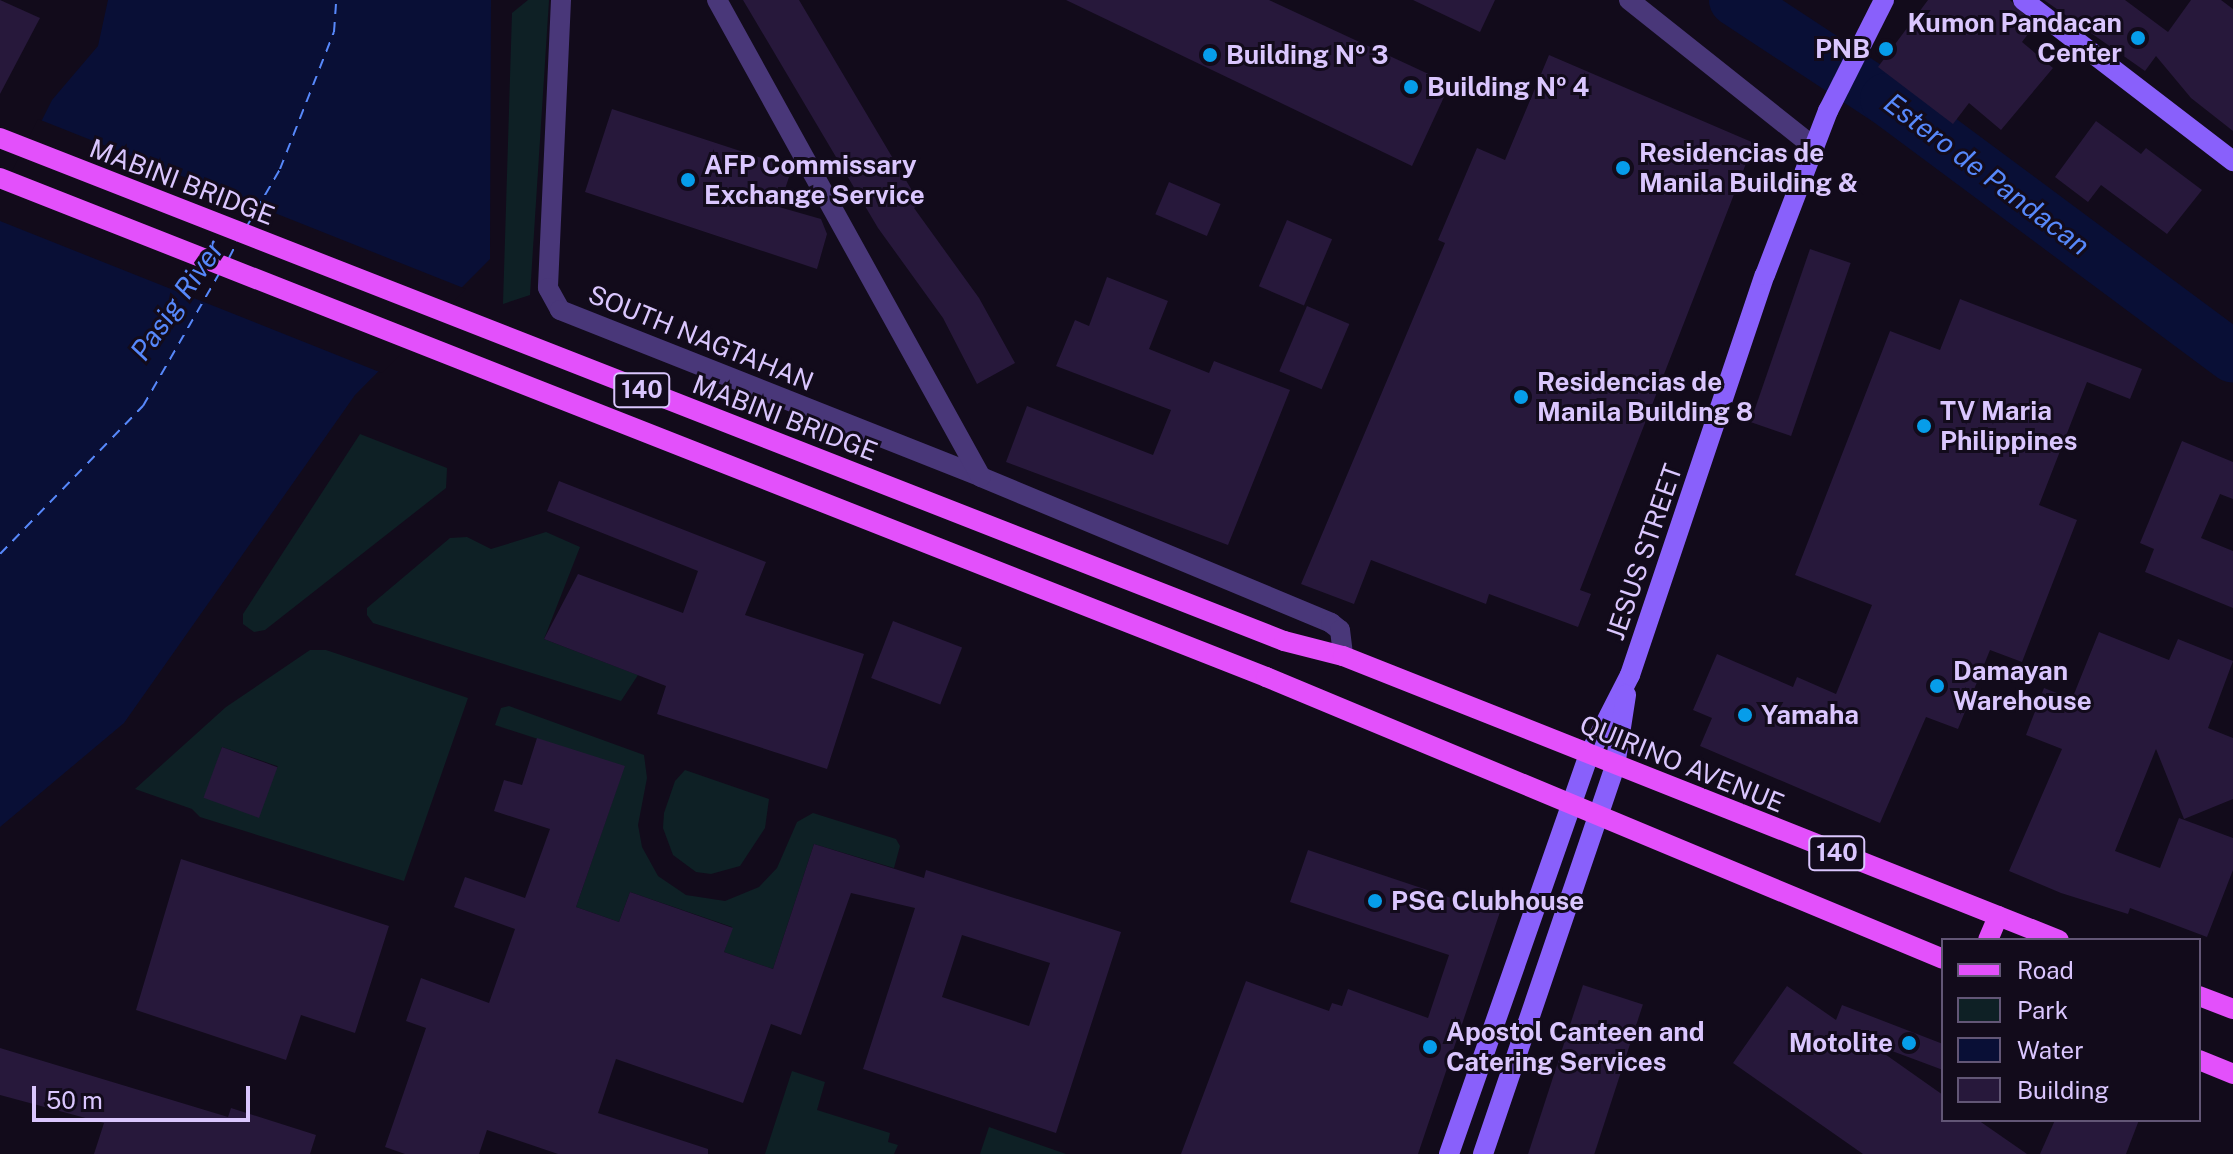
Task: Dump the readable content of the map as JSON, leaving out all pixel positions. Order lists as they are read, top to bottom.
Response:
{
  "streets": {
    "main road": [
      "MABINI BRIDGE",
      "140",
      "JESUS STREET",
      "QUIRINO AVENUE"
    ],
    "street": ["SOUTH NAGTAHAN"]
  },
  "crossings": [
    ["MABINI BRIDGE", "QUIRINO AVENUE"],
    ["SOUTH NAGTAHAN", "QUIRINO AVENUE"],
    ["140", "JESUS STREET"],
    ["JESUS STREET", "QUIRINO AVENUE"]
  ],
  "water": ["Estero de Pandacan", "Pasig River"],
  "places": [
    "Kumon Pandacan Center",
    "PNB",
    "Building № 3",
    "Building № 4",
    "Residencias de Manila Building &",
    "AFP Commissary Exchange Service",
    "Residencias de Manila Building 8",
    "TV Maria Philippines",
    "Damayan Warehouse",
    "Yamaha",
    "PSG Clubhouse",
    "Motolite",
    "Apostol Canteen and Catering Services"
  ],
  "legend": [
    "Road",
    "Park",
    "Water",
    "Building"
  ],
  "scale_bar": "50 m"
}
